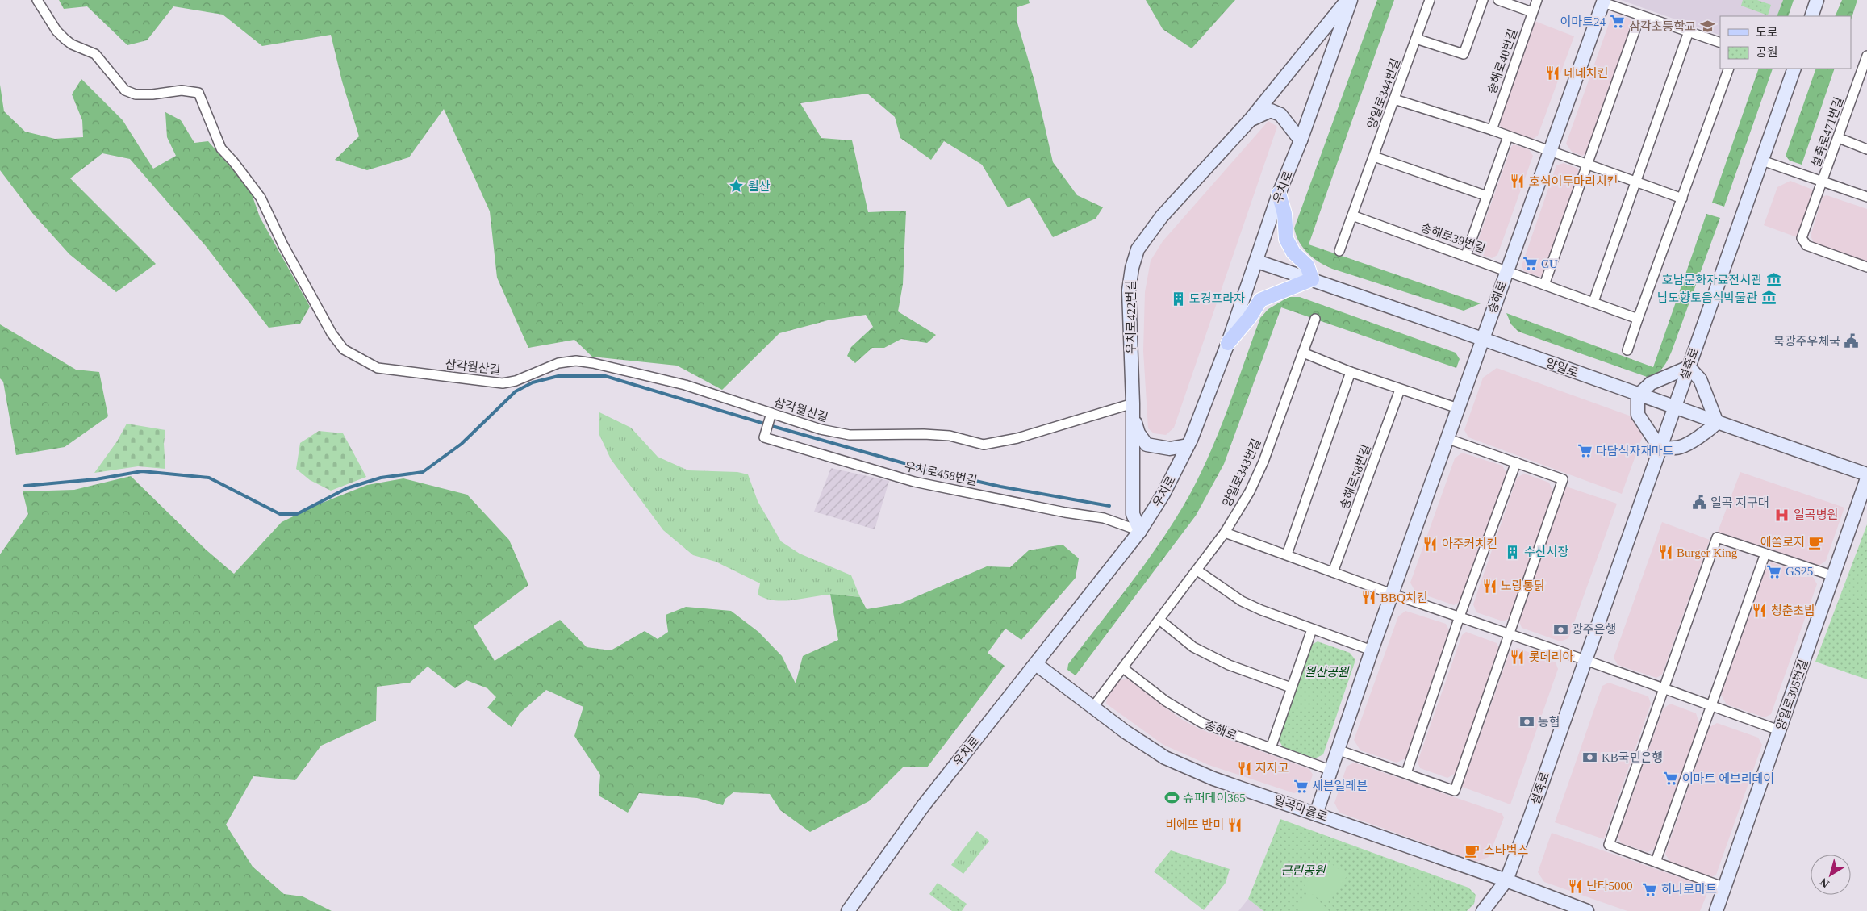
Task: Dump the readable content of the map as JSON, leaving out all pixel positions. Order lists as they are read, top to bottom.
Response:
{
  "streets": {
    "main road": [
      "우치로",
      "송해로",
      "우치로422번길",
      "설죽로",
      "양일로",
      "양일로305번길",
      "일곡마을로"
    ],
    "street": [
      "송해로40번길",
      "양일로344번길",
      "설죽로471번길",
      "송해로39번길",
      "삼각월산길",
      "양일로343번길",
      "우치로458번길",
      "송해로58번길"
    ]
  },
  "crossings": [
    ["양일로344번길", "송해로39번길"],
    ["설죽로471번길", "설죽로"],
    ["우치로", "우치로422번길"],
    ["우치로", "양일로"],
    ["우치로", "우치로458번길"],
    ["우치로", "일곡마을로"],
    ["송해로39번길", "송해로"],
    ["송해로", "양일로"],
    ["송해로", "양일로343번길"],
    ["송해로", "일곡마을로"],
    ["우치로422번길", "삼각월산길"],
    ["우치로422번길", "우치로458번길"],
    ["설죽로", "양일로"],
    ["설죽로", "일곡마을로"],
    ["삼각월산길", "우치로458번길"],
    ["양일로343번길", "일곡마을로"]
  ],
  "parks": ["월산공원", "근린공원"],
  "places": {
    "supermarket": [
      "이마트24",
      "CU",
      "다담식자재마트",
      "GS25",
      "이마트 에브리데이",
      "세븐일레븐",
      "하나로마트"
    ],
    "school or university": ["삼각초등학교"],
    "restaurant": [
      "네네치킨",
      "호식이두마리치킨",
      "아주커치킨",
      "Burger King",
      "노랑통닭",
      "BBQ치킨",
      "청춘초밥",
      "롯데리아",
      "지지고",
      "비에뜨 반미",
      "난타5000"
    ],
    "place": ["월산"],
    "museum": ["호남문화자료전시관", "남도향토음식박물관"],
    "building": ["도경프라자", "수산시장"],
    "public building": ["북광주우체국", "일곡 지구대"],
    "hospital": ["일곡병원"],
    "cafe": ["에쏠로지", "스타벅스"],
    "bank": ["광주은행", "농협", "KB국민은행"],
    "sports": ["슈퍼데이365"]
  },
  "legend": ["도로", "공원"],
  "north": "bottom left"
}
